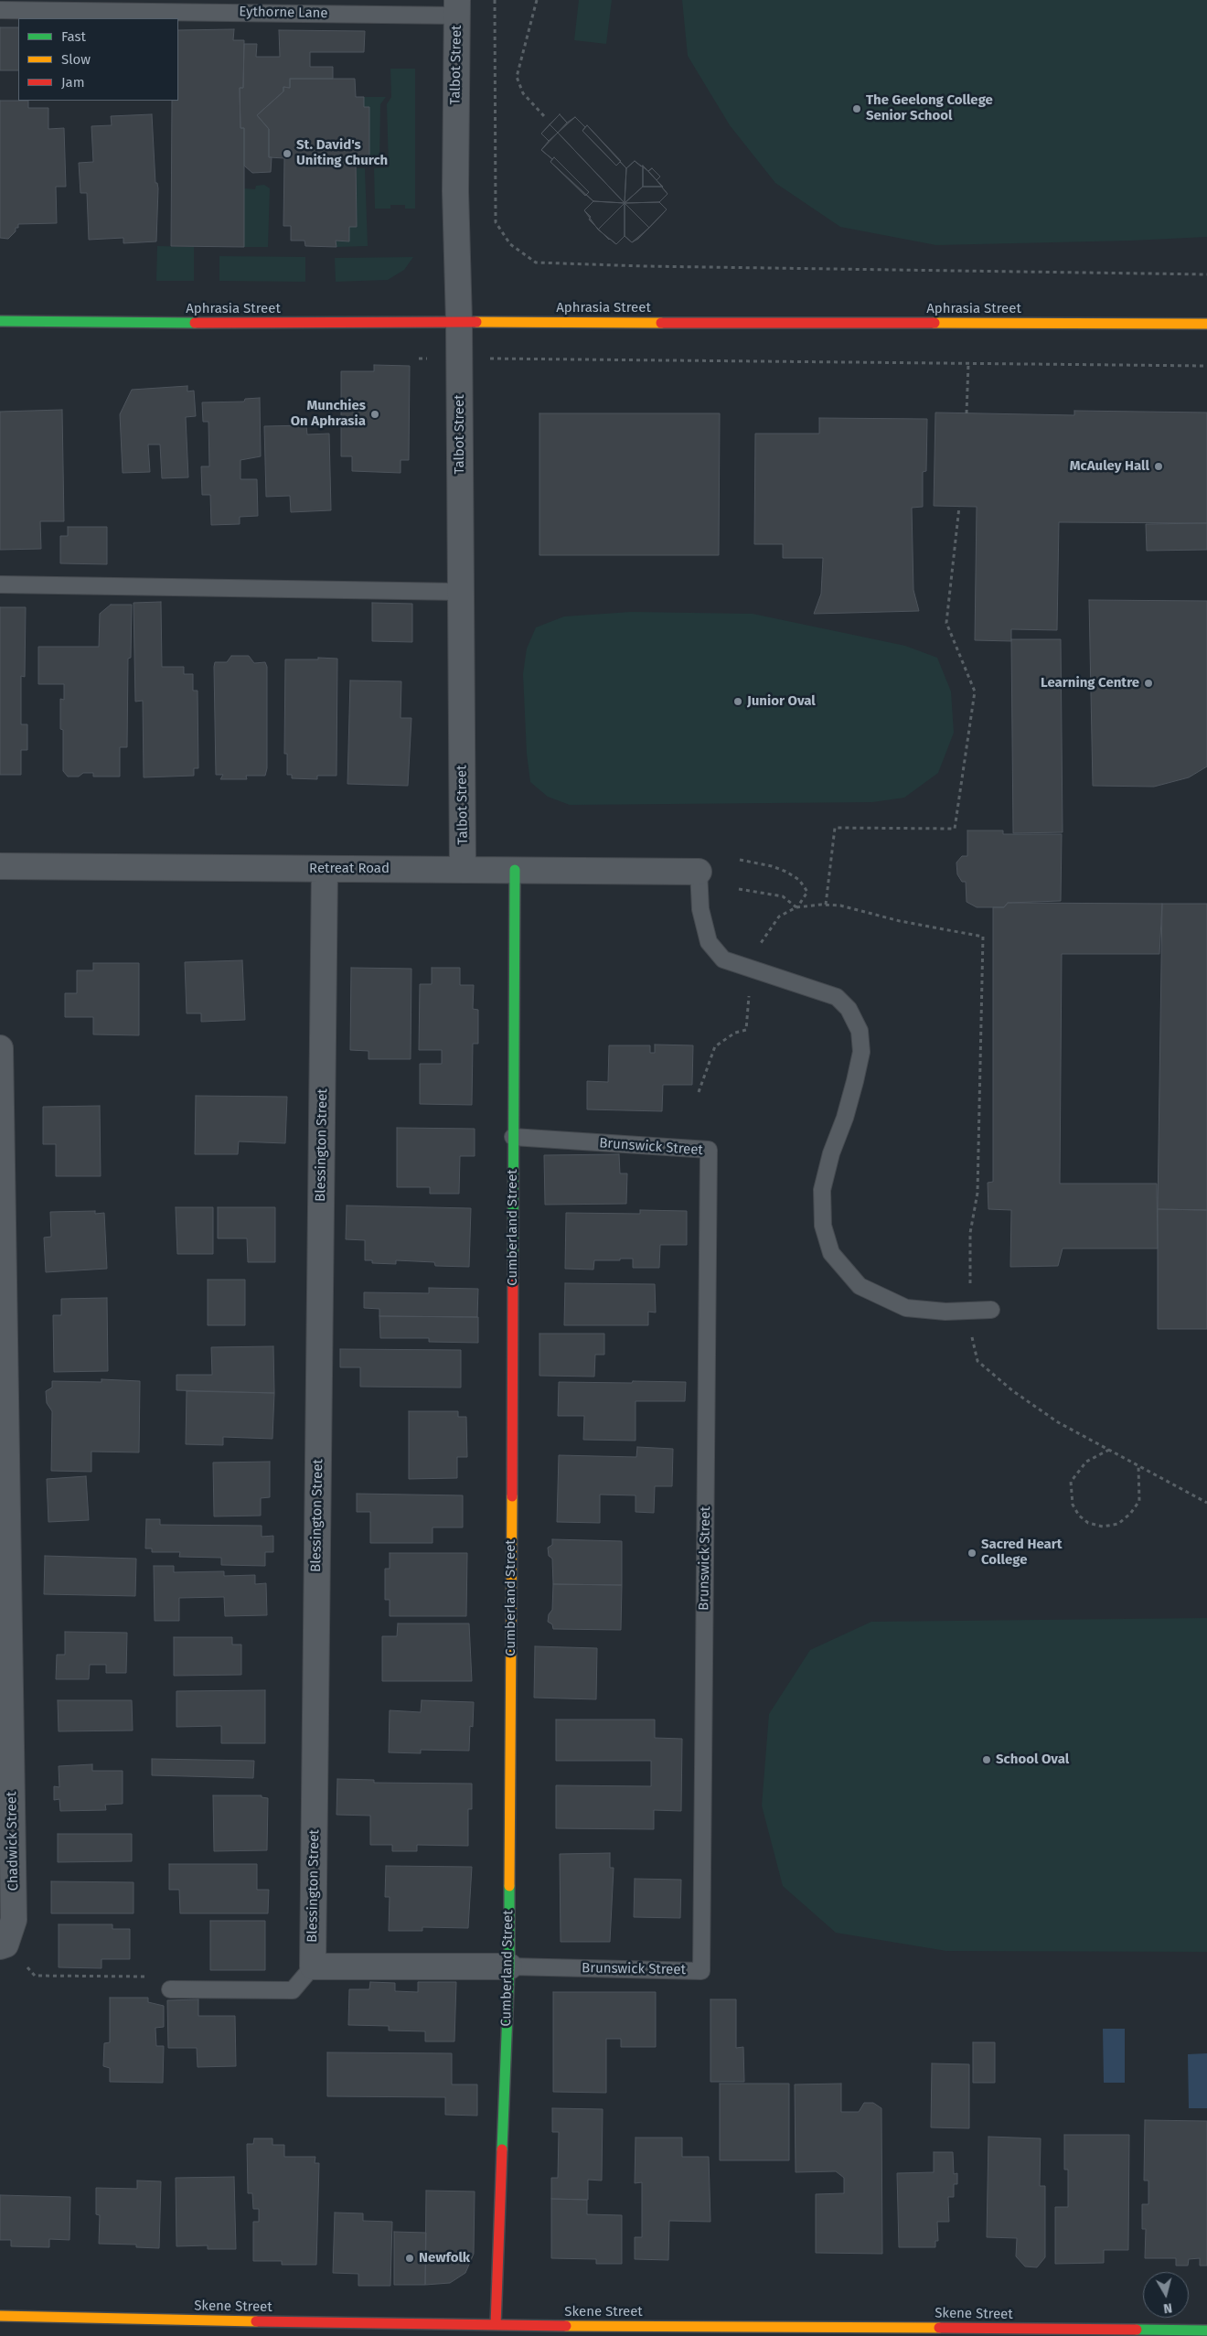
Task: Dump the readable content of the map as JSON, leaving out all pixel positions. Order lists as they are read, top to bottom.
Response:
{
  "streets": {
    "street": [
      "Talbot Street",
      "Aphrasia Street",
      "Retreat Road",
      "Blessington Street",
      "Cumberland Street",
      "Chadwick Street",
      "Skene Street"
    ],
    "lane": ["Eythorne Lane", "Brunswick Street"]
  },
  "crossings": [
    ["Eythorne Lane", "Talbot Street"],
    ["Talbot Street", "Aphrasia Street"],
    ["Talbot Street", "Retreat Road"],
    ["Retreat Road", "Blessington Street"],
    ["Retreat Road", "Cumberland Street"],
    ["Brunswick Street", "Cumberland Street"],
    ["Cumberland Street", "Skene Street"]
  ],
  "places": [
    "The Geelong College Senior School",
    "St. David's Uniting Church",
    "Munchies On Aphrasia",
    "McAuley Hall",
    "Learning Centre",
    "Junior Oval",
    "Sacred Heart College",
    "School Oval",
    "Newfolk"
  ],
  "legend": ["Fast", "Slow", "Jam"],
  "north": "bottom"
}
